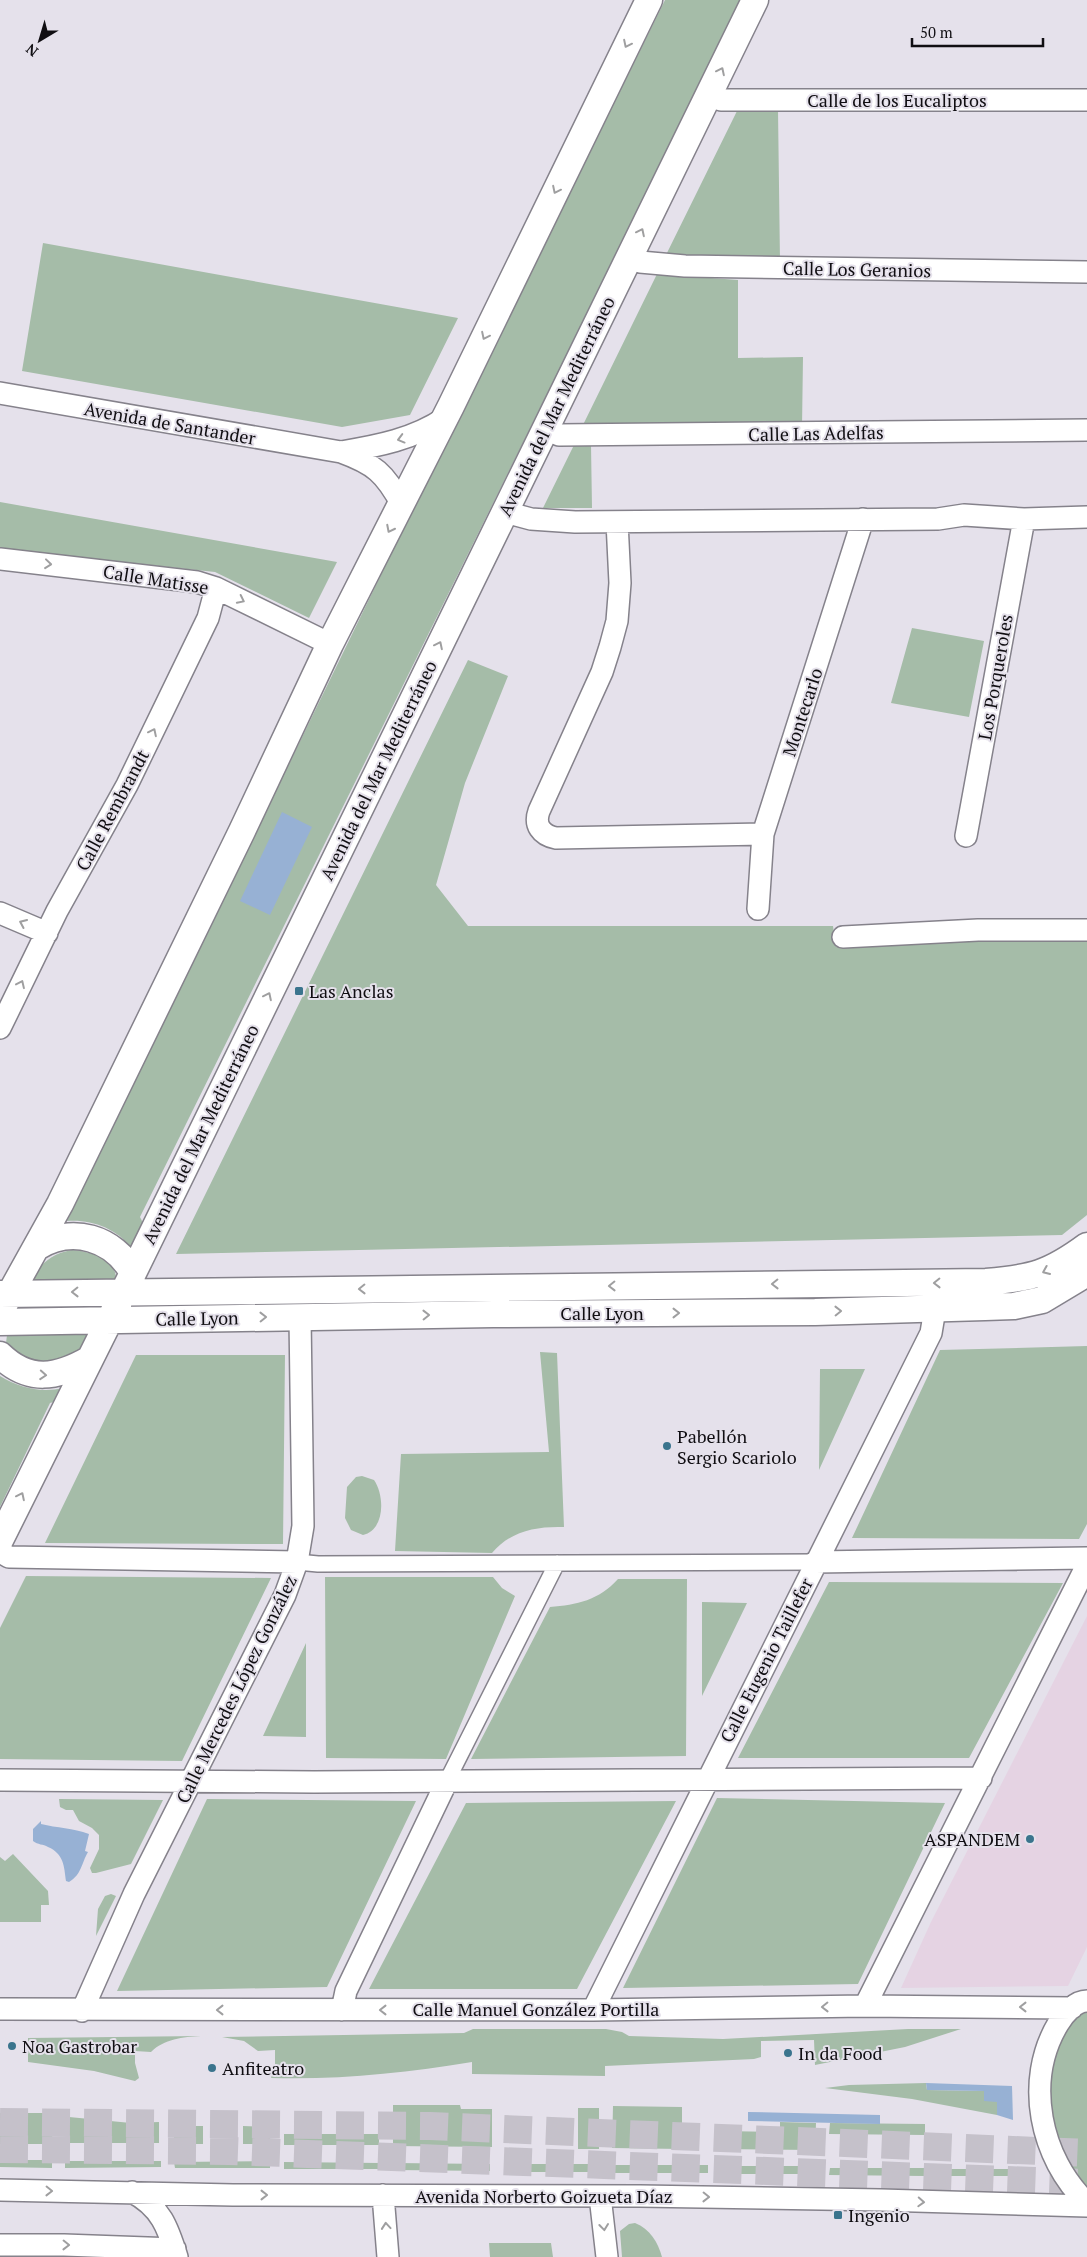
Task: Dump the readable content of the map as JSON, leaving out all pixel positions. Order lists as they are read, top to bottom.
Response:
{
  "streets": {
    "street": [
      "Calle de los Eucaliptos",
      "Calle Los Geranios",
      "Avenida del Mar Mediterráneo",
      "Avenida de Santander",
      "Calle Las Adelfas",
      "Calle Matisse",
      "Los Porqueroles",
      "Montecarlo",
      "Calle Rembrandt",
      "Calle Lyon",
      "Calle Eugenio Taillefer",
      "Calle Mercedes López González",
      "Calle Manuel González Portilla",
      "Avenida Norberto Goizueta Díaz"
    ]
  },
  "crossings": [
    ["Calle de los Eucaliptos", "Avenida del Mar Mediterráneo"],
    ["Calle Los Geranios", "Avenida del Mar Mediterráneo"],
    ["Avenida del Mar Mediterráneo", "Calle Las Adelfas"],
    ["Avenida del Mar Mediterráneo", "Calle Lyon"],
    ["Calle Matisse", "Calle Rembrandt"],
    ["Calle Lyon", "Calle Eugenio Taillefer"],
    ["Calle Lyon", "Calle Mercedes López González"],
    ["Calle Eugenio Taillefer", "Calle Manuel González Portilla"],
    ["Calle Mercedes López González", "Calle Manuel González Portilla"]
  ],
  "one_way": ["Calle Matisse", "Calle Manuel González Portilla", "Avenida Norberto Goizueta Díaz"],
  "places": {
    "transit": ["Las Anclas", "Ingenio"],
    "other": [
      "Pabellón Sergio Scariolo",
      "ASPANDEM",
      "Noa Gastrobar",
      "In da Food",
      "Anfiteatro"
    ]
  },
  "scale_bar": "50 m",
  "north": "bottom left"
}
